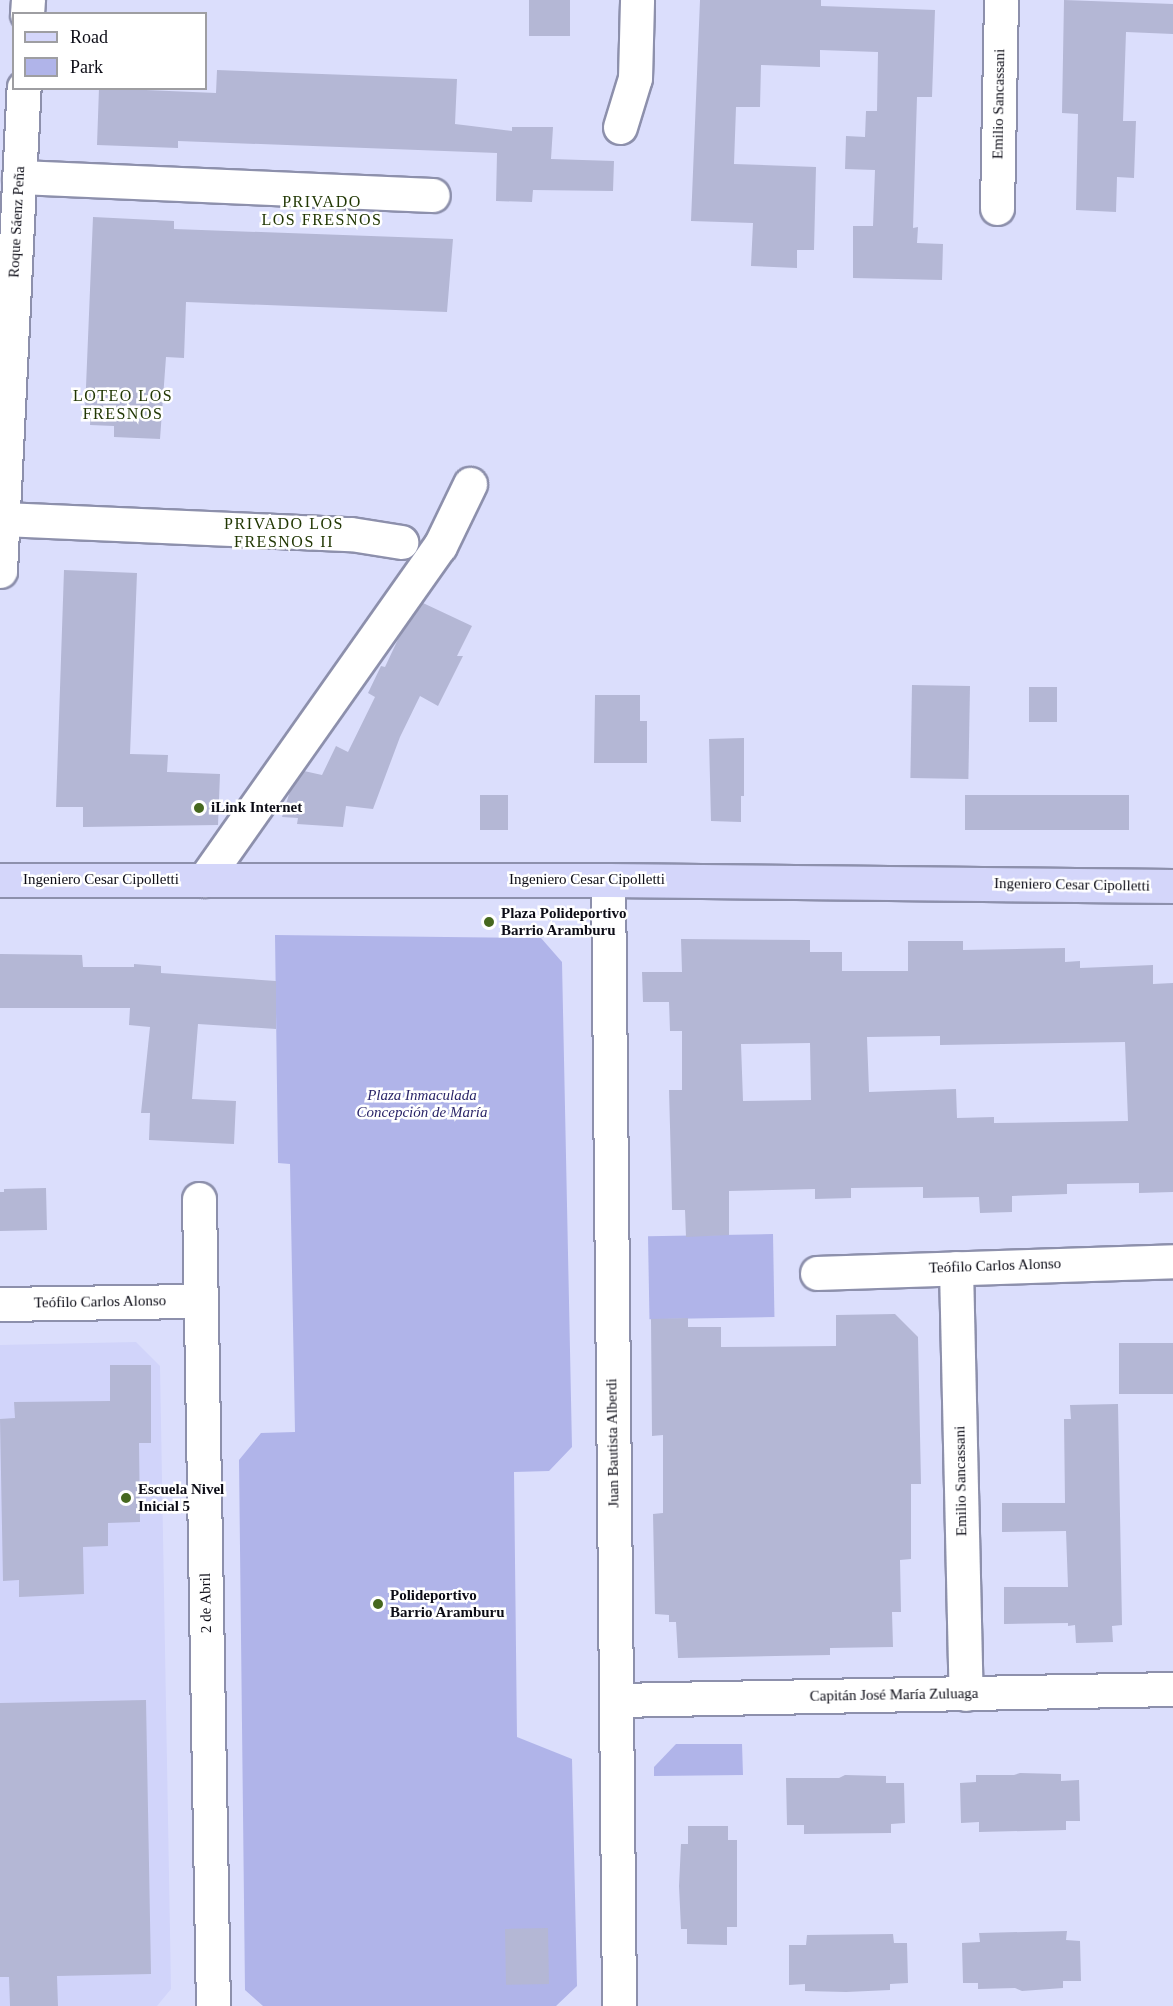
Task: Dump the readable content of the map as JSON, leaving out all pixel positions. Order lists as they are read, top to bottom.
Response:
{
  "streets": {
    "main road": ["Ingeniero Cesar Cipolletti"],
    "street": [
      "Emilio Sancassani",
      "Roque Sáenz Peña",
      "Teófilo Carlos Alonso",
      "Juan Bautista Alberdi",
      "2 de Abril",
      "Capitán José María Zuluaga"
    ]
  },
  "crossings": [
    ["Emilio Sancassani", "Teófilo Carlos Alonso"],
    ["Emilio Sancassani", "Capitán José María Zuluaga"],
    ["Ingeniero Cesar Cipolletti", "Juan Bautista Alberdi"],
    ["Teófilo Carlos Alonso", "2 de Abril"],
    ["Juan Bautista Alberdi", "Capitán José María Zuluaga"]
  ],
  "districts": ["PRIVADO LOS FRESNOS", "LOTEO LOS FRESNOS", "PRIVADO LOS FRESNOS II"],
  "parks": ["Plaza Inmaculada Concepción de María"],
  "places": [
    "iLink Internet",
    "Plaza Polideportivo Barrio Aramburu",
    "Escuela Nivel Inicial 5",
    "Polideportivo Barrio Aramburu"
  ],
  "legend": ["Road", "Park"]
}
